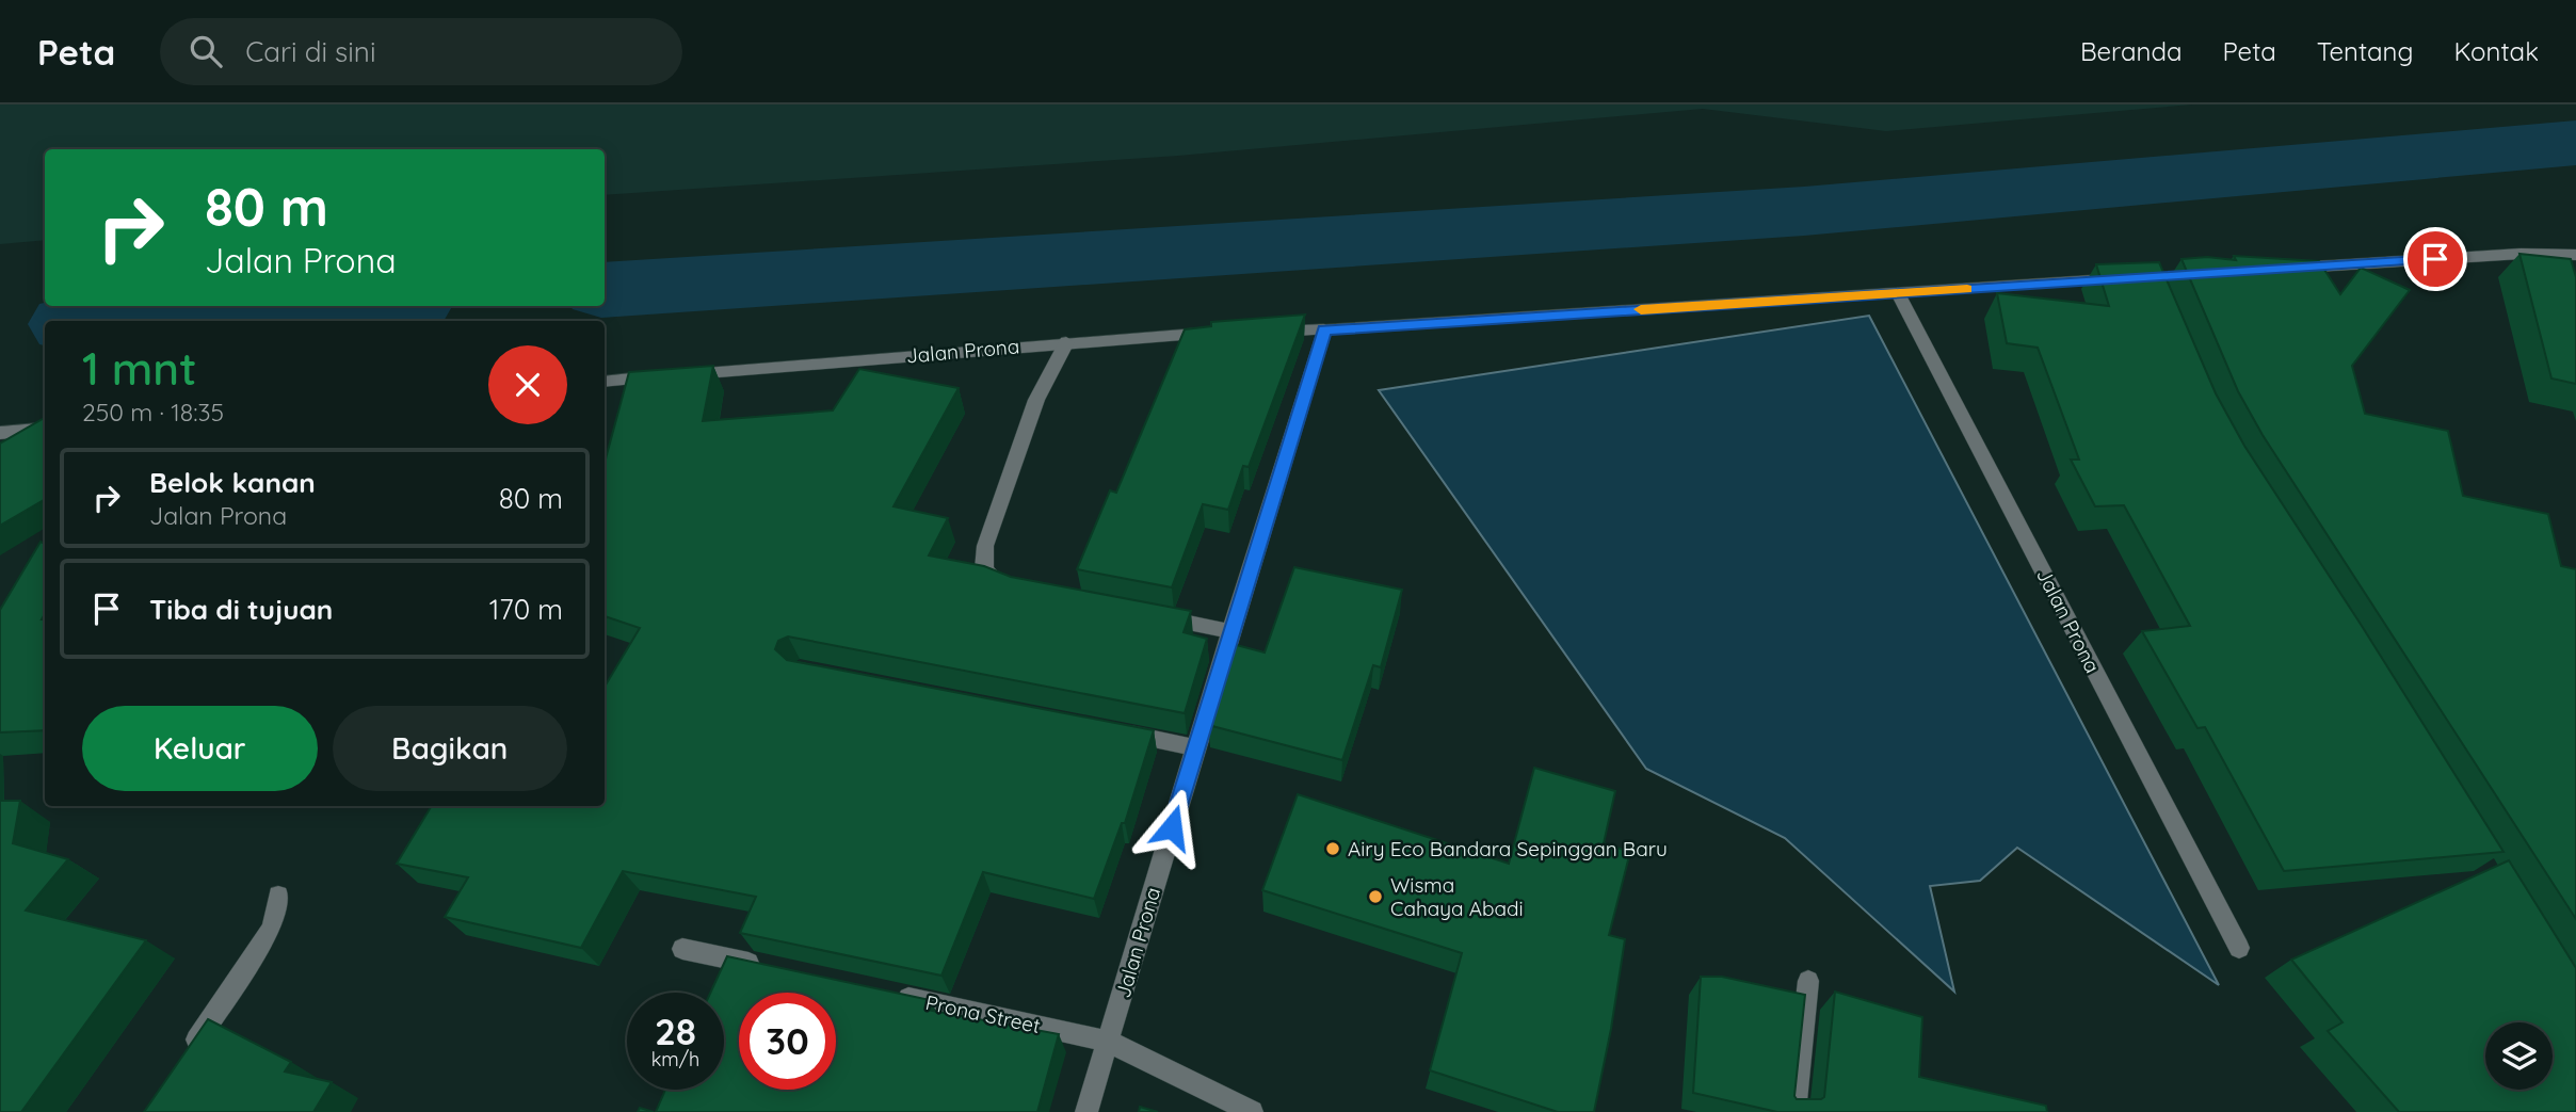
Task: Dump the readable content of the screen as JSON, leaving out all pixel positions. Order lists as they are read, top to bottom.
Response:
{
  "streets": {
    "street": ["Jalan Prona", "Prona Street"]
  },
  "crossings": [
    ["Jalan Prona", "Prona Street"]
  ],
  "places": ["Airy Eco Bandara Sepinggan Baru", "Wisma Cahaya Abadi"],
  "page": {
    "header": "Peta",
    "search": "Cari di sini",
    "nav": [
      "Beranda",
      "Peta",
      "Tentang",
      "Kontak"
    ],
    "turn": ["80 m", "Jalan Prona"],
    "heading": ["1 mnt", "250 m · 18:35"],
    "list": [
      {
        "name": "Belok kanan",
        "note": "Jalan Prona",
        "value": "80 m"
      },
      {
        "name": "Tiba di tujuan",
        "value": "170 m"
      }
    ],
    "buttons": ["Keluar", "Bagikan"],
    "speed": "28 km/h",
    "limit": "30"
  }
}
